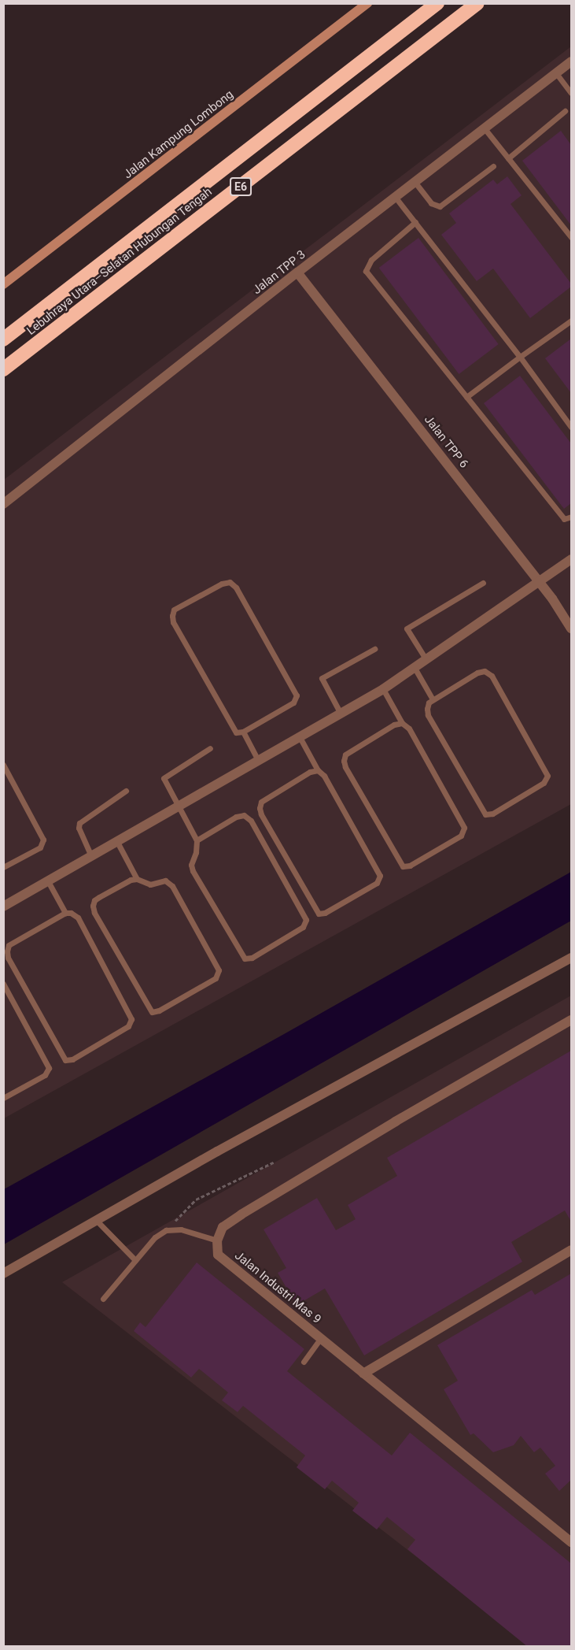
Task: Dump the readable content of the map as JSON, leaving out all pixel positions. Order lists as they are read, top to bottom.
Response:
{
  "streets": {
    "highway": ["E6", "Lebuhraya Utara–Selatan Hubungan Tengah"],
    "street": [
      "Jalan Kampung Lombong",
      "Jalan TPP 3",
      "Jalan TPP 6",
      "Jalan Industri Mas 9"
    ]
  },
  "crossings": [
    ["Jalan TPP 3", "Jalan TPP 6"]
  ]
}
